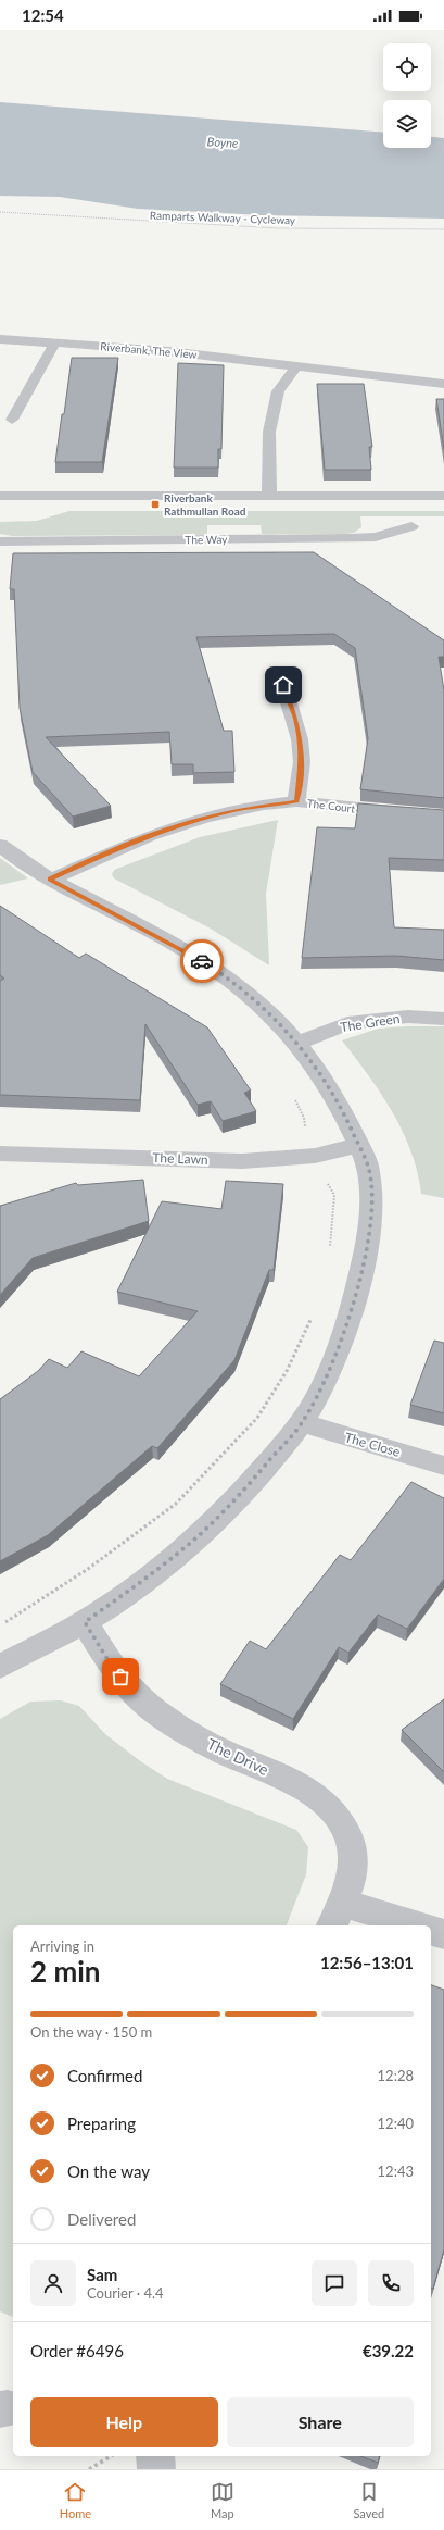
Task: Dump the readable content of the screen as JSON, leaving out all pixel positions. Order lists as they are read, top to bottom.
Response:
{
  "streets": {
    "street": [
      "Riverbank, The View",
      "The Way",
      "The Court",
      "The Green",
      "The Lawn",
      "The Close",
      "The Drive"
    ],
    "path": ["Ramparts Walkway - Cycleway"]
  },
  "water": ["Boyne"],
  "places": {
    "transit": ["Riverbank Rathmullan Road"]
  },
  "page": {
    "status": "12:54",
    "heading": ["2 min", "Arriving in", "12:56–13:01"],
    "panel": [
      "Sam",
      "Courier · 4.4",
      "Order #6496",
      "€39.22"
    ],
    "bar": "On the way · 150 m",
    "list": [
      ["Confirmed", "12:28"],
      ["Preparing", "12:40"],
      ["On the way", "12:43"],
      "Delivered"
    ],
    "buttons": ["Help", "Share"],
    "tabs": ["Home", "Map", "Saved"]
  }
}
